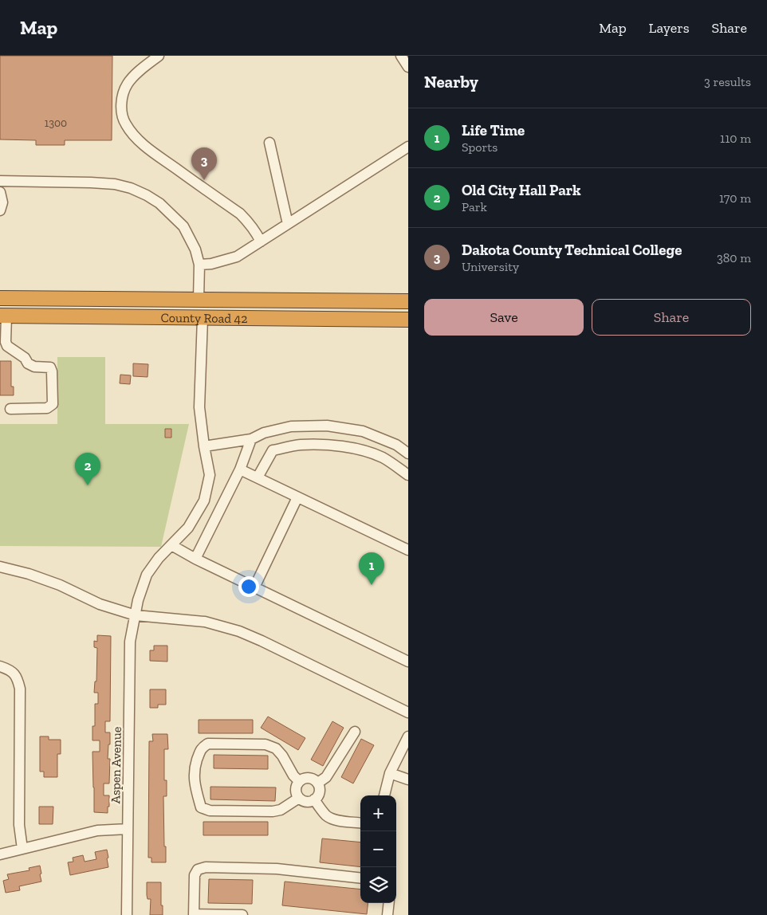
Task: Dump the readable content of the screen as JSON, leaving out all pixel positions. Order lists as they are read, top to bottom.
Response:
{
  "streets": {
    "highway": ["County Road 42"],
    "street": ["Aspen Avenue"]
  },
  "crossings": [
    ["County Road 42", "Aspen Avenue"]
  ],
  "house_numbers": ["1300"],
  "page": {
    "header": "Map",
    "nav": ["Map", "Layers", "Share"],
    "heading": ["Nearby", "3 results"],
    "list": [
      {
        "mark": "1",
        "name": "Life Time",
        "note": "Sports",
        "value": "110 m"
      },
      {
        "mark": "2",
        "name": "Old City Hall Park",
        "note": "Park",
        "value": "170 m"
      },
      {
        "mark": "3",
        "name": "Dakota County Technical College",
        "note": "University",
        "value": "380 m"
      }
    ],
    "pins": ["3", "2", "1"],
    "buttons": ["Save", "Share"],
    "map_buttons": ["+", "−"]
  }
}
